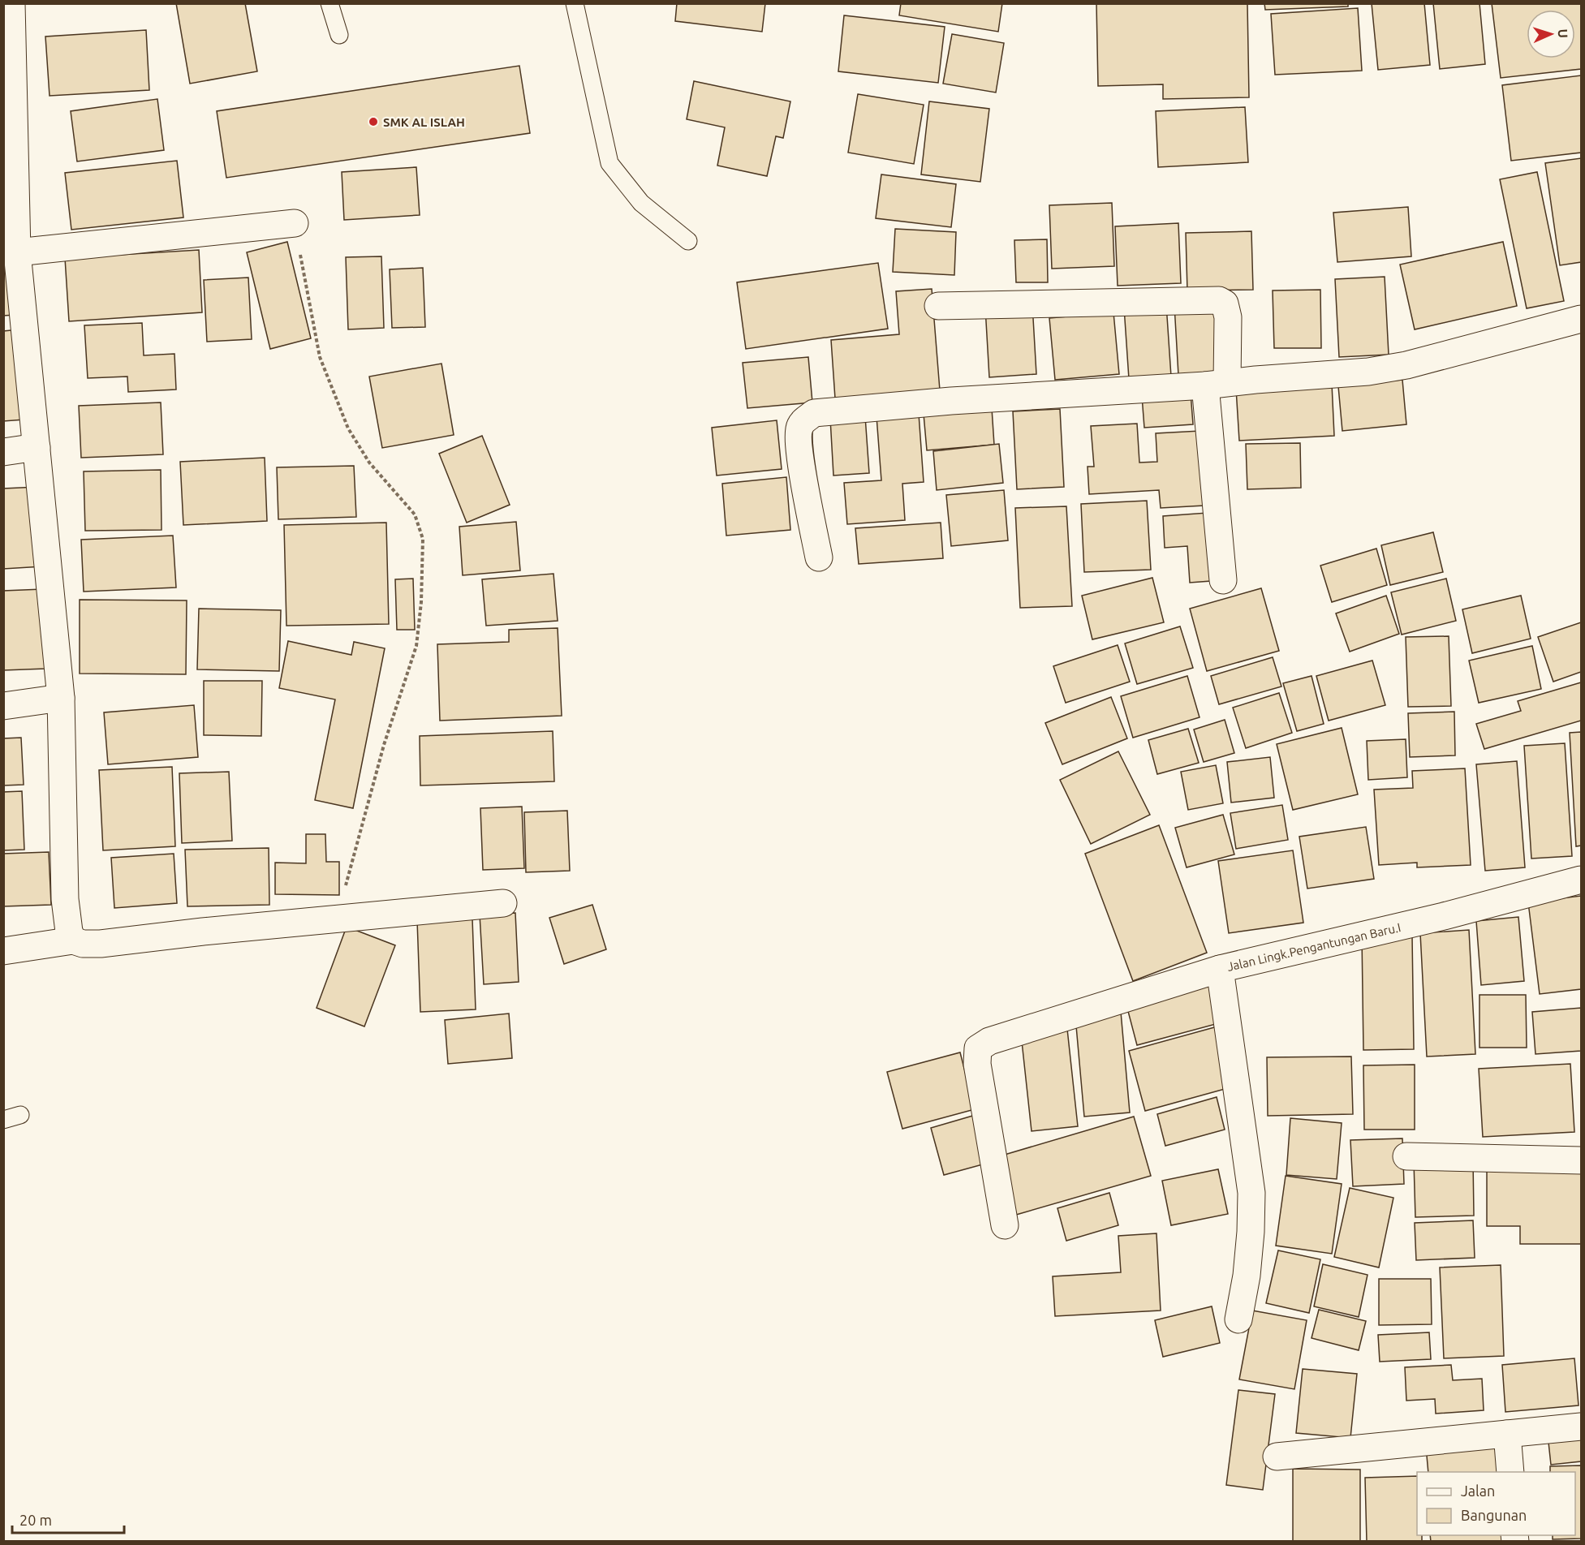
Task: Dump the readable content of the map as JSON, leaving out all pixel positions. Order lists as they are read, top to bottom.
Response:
{
  "streets": {
    "street": ["Jalan Lingk.Pengantungan Baru.I"]
  },
  "places": ["SMK AL ISLAH"],
  "legend": ["Jalan", "Bangunan"],
  "scale_bar": "20 m",
  "north": "right"
}
